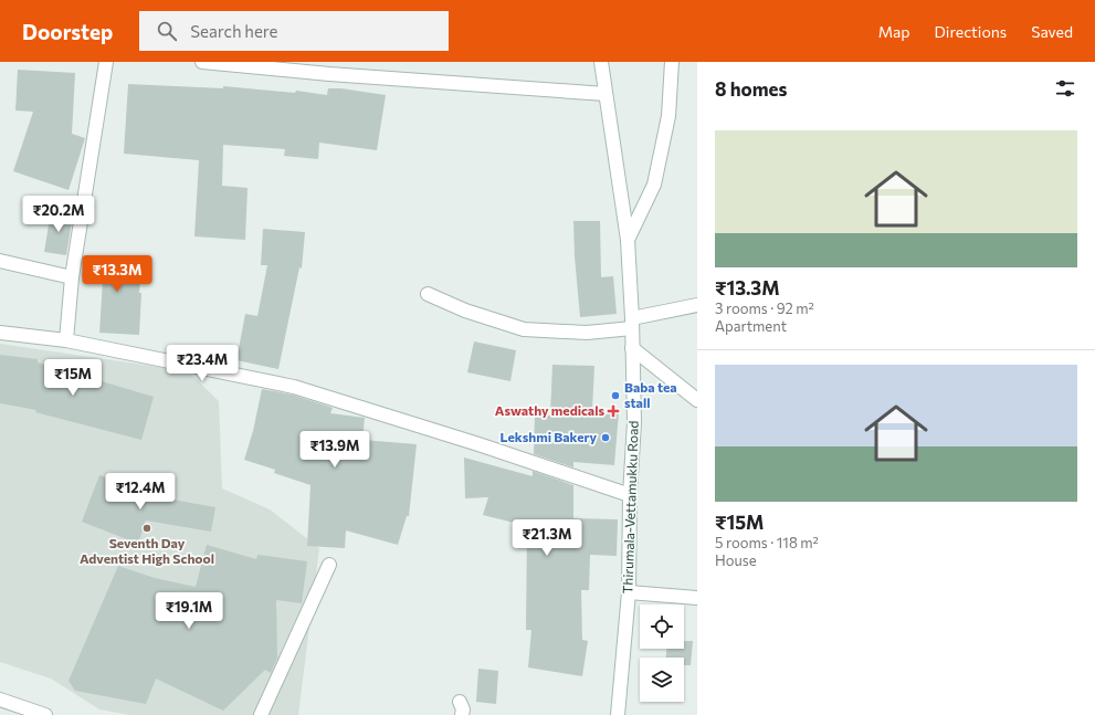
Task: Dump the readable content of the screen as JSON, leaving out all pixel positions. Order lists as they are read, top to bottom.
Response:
{
  "streets": {
    "street": ["Thirumala-Vettamukku Road"]
  },
  "places": {
    "other": ["Baba tea stall", "Lekshmi Bakery", "Seventh Day Adventist High School"],
    "health": ["Aswathy medicals"]
  },
  "page": {
    "header": "Doorstep",
    "search": "Search here",
    "nav": ["Map", "Directions", "Saved"],
    "heading": "8 homes",
    "list": [
      {
        "name": "₹13.3M",
        "note": "3 rooms · 92 m² · Apartment"
      },
      {
        "name": "₹15M",
        "note": "5 rooms · 118 m² · House"
      }
    ],
    "price": [
      "₹20.2M",
      "₹13.3M",
      "₹23.4M",
      "₹15M",
      "₹13.9M",
      "₹12.4M",
      "₹21.3M",
      "₹19.1M"
    ]
  }
}
